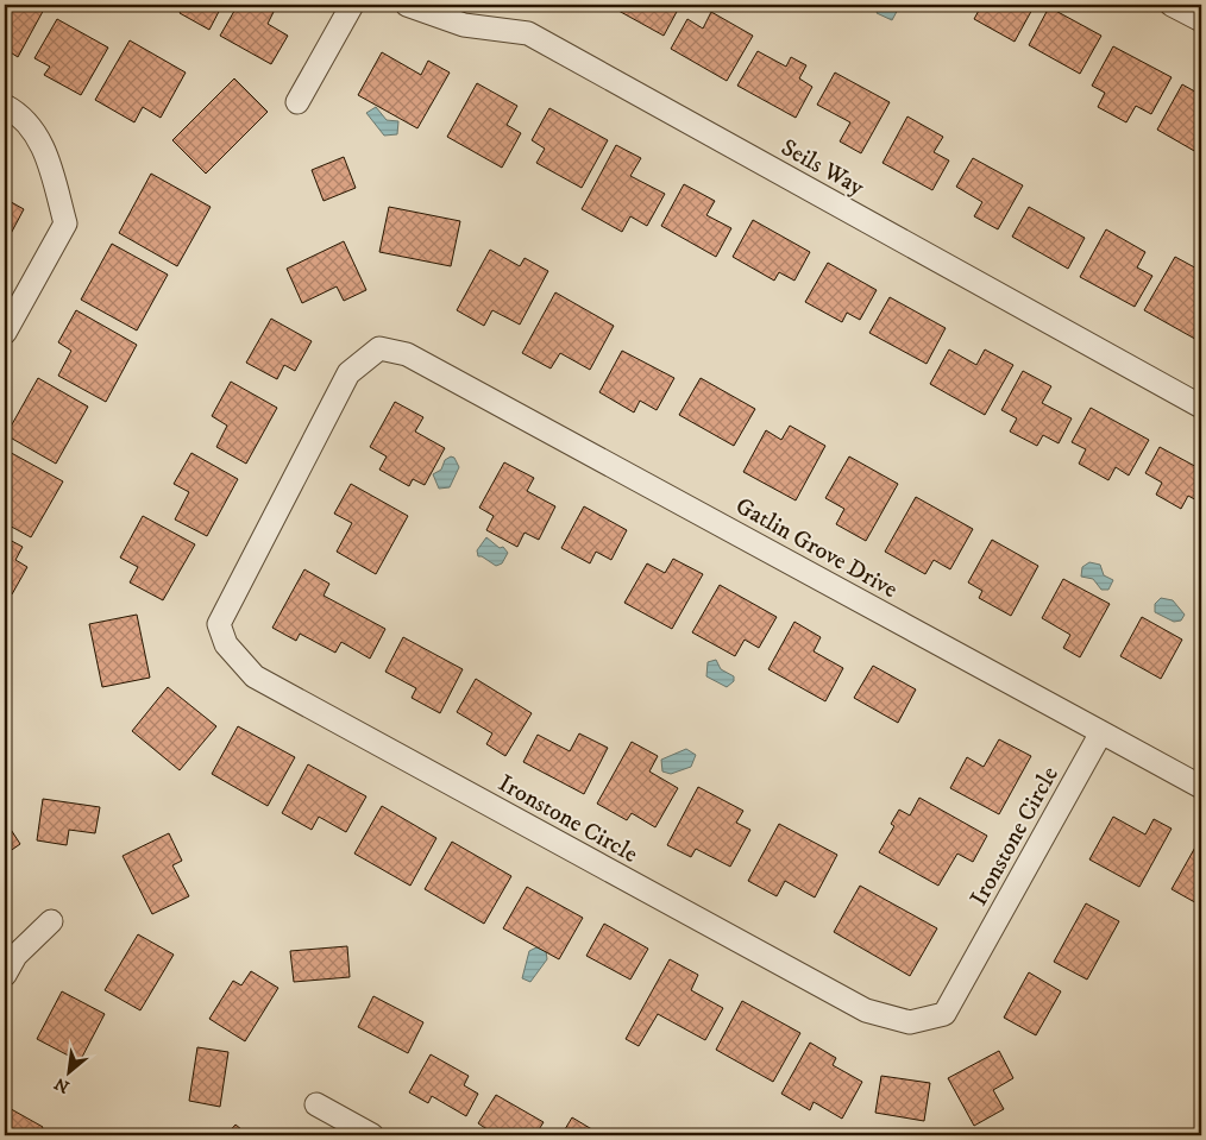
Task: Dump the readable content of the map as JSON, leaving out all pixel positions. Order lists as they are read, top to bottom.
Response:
{
  "streets": {
    "street": ["Seils Way", "Gatlin Grove Drive", "Ironstone Circle"]
  },
  "crossings": [
    ["Gatlin Grove Drive", "Ironstone Circle"]
  ],
  "north": "bottom left"
}
